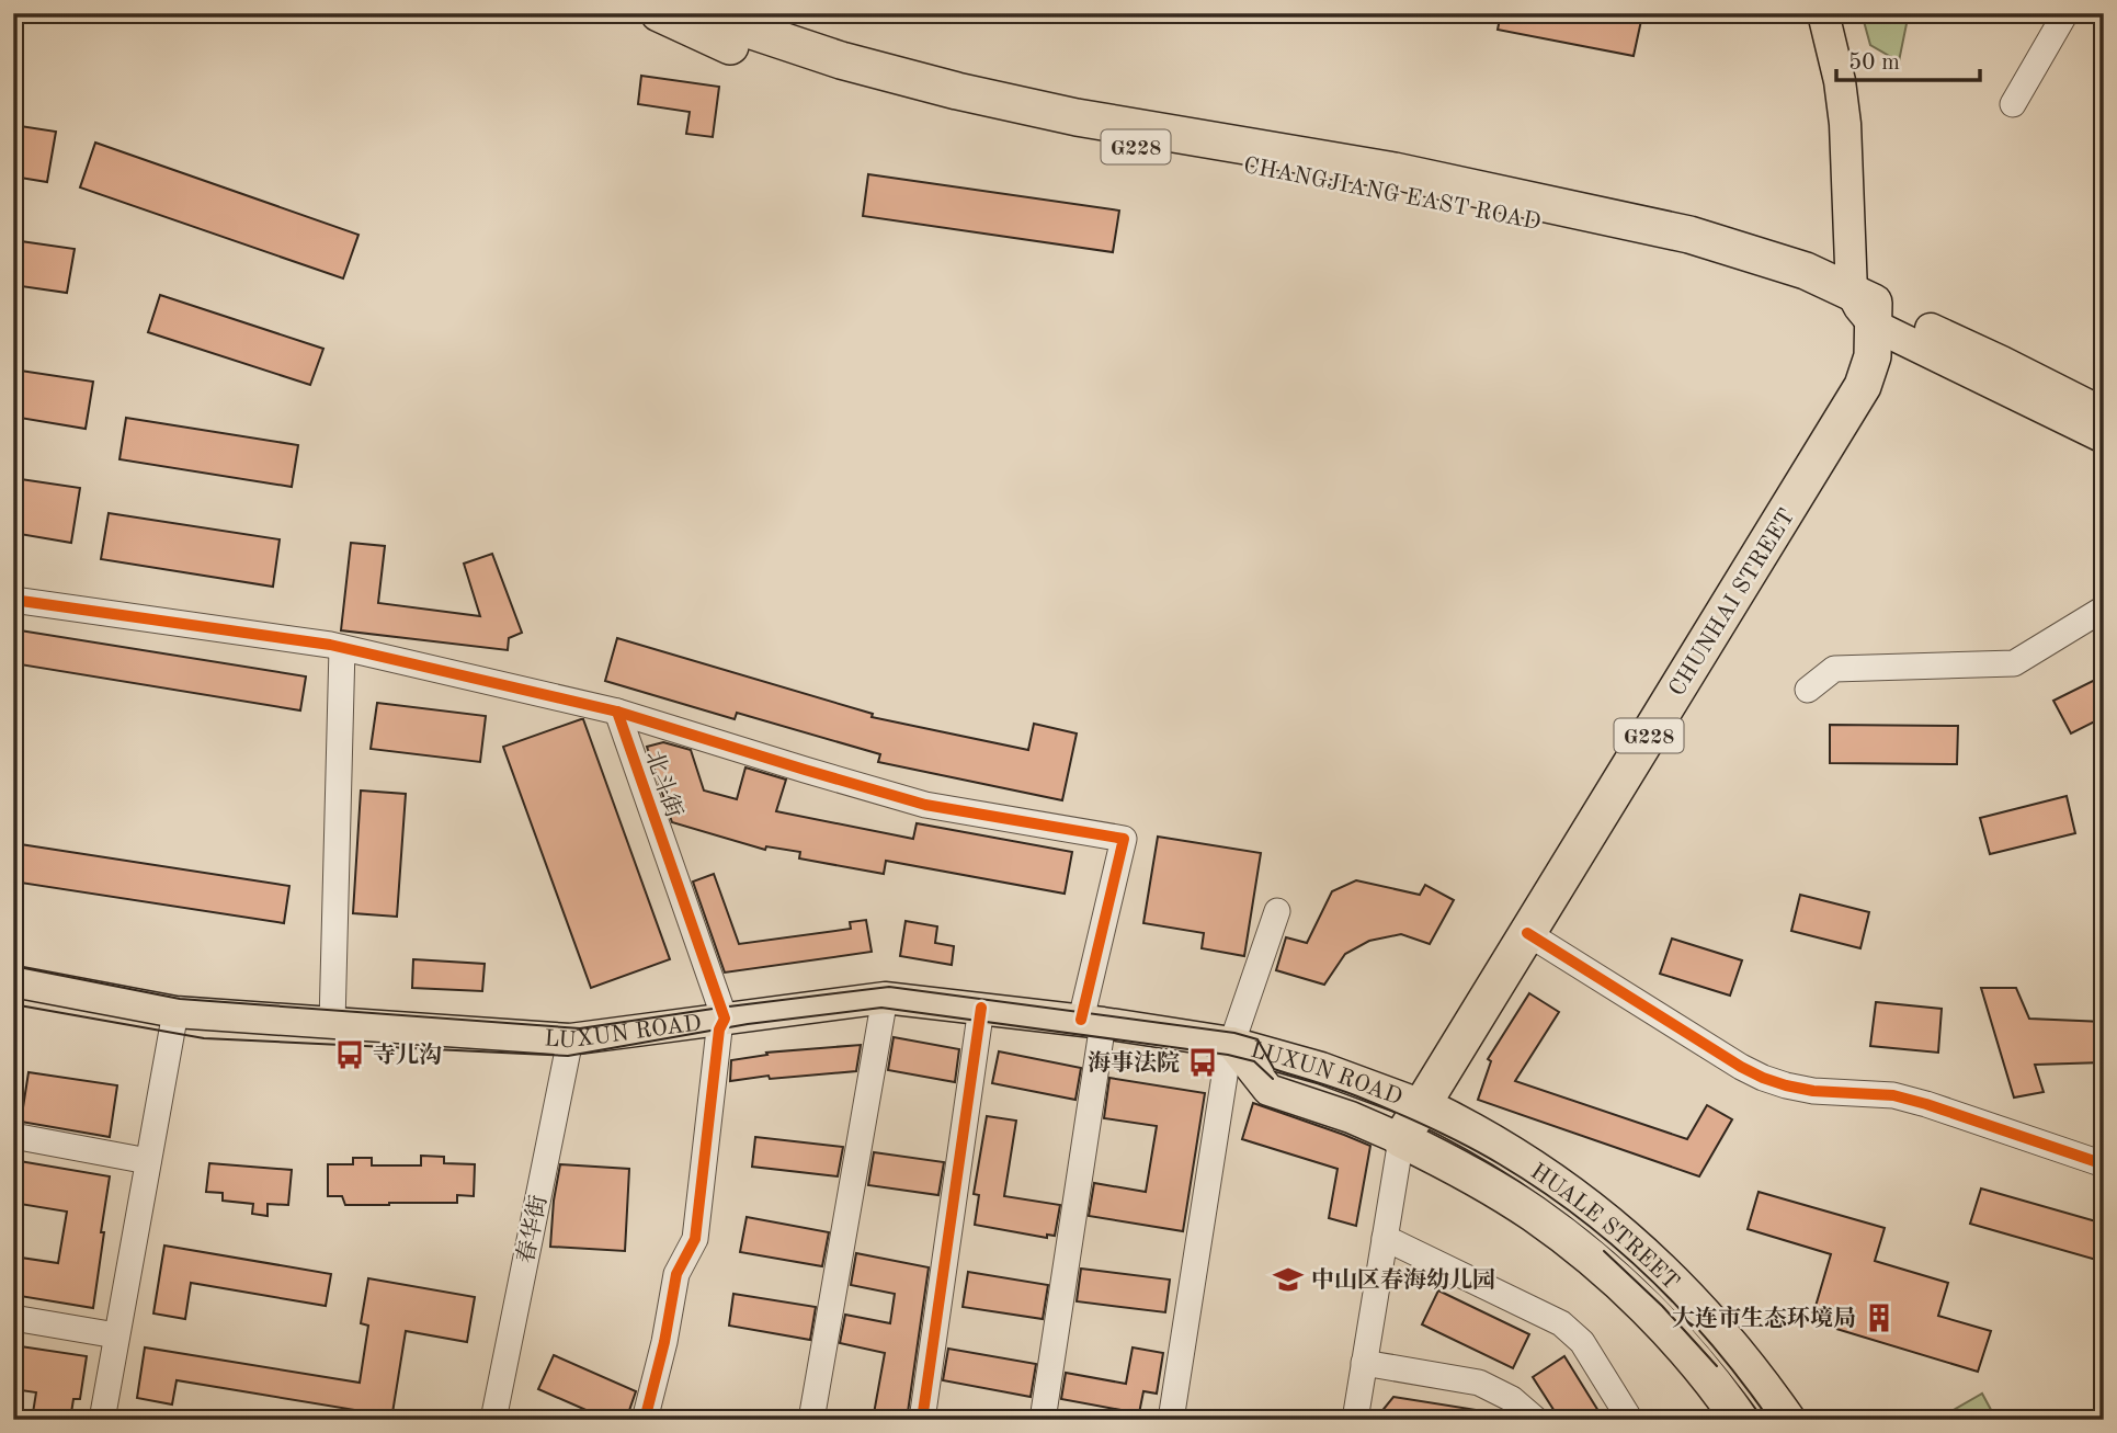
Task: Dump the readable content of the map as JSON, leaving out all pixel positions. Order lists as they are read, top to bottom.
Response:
{
  "streets": {
    "highway": [
      "G228",
      "CHANGJIANG EAST ROAD",
      "CHUNHAI STREET",
      "HUALE STREET"
    ],
    "main road": ["LUXUN ROAD"],
    "street": ["北斗街", "春华街"]
  },
  "crossings": [
    ["CHANGJIANG EAST ROAD", "CHUNHAI STREET"],
    ["CHUNHAI STREET", "LUXUN ROAD"],
    ["CHUNHAI STREET", "HUALE STREET"],
    ["北斗街", "LUXUN ROAD"],
    ["LUXUN ROAD", "HUALE STREET"],
    ["LUXUN ROAD", "春华街"]
  ],
  "places": {
    "bus stop": ["寺儿沟", "海事法院"],
    "school or university": ["中山区春海幼儿园"],
    "building": ["大连市生态环境局"]
  },
  "scale_bar": "50 m"
}
